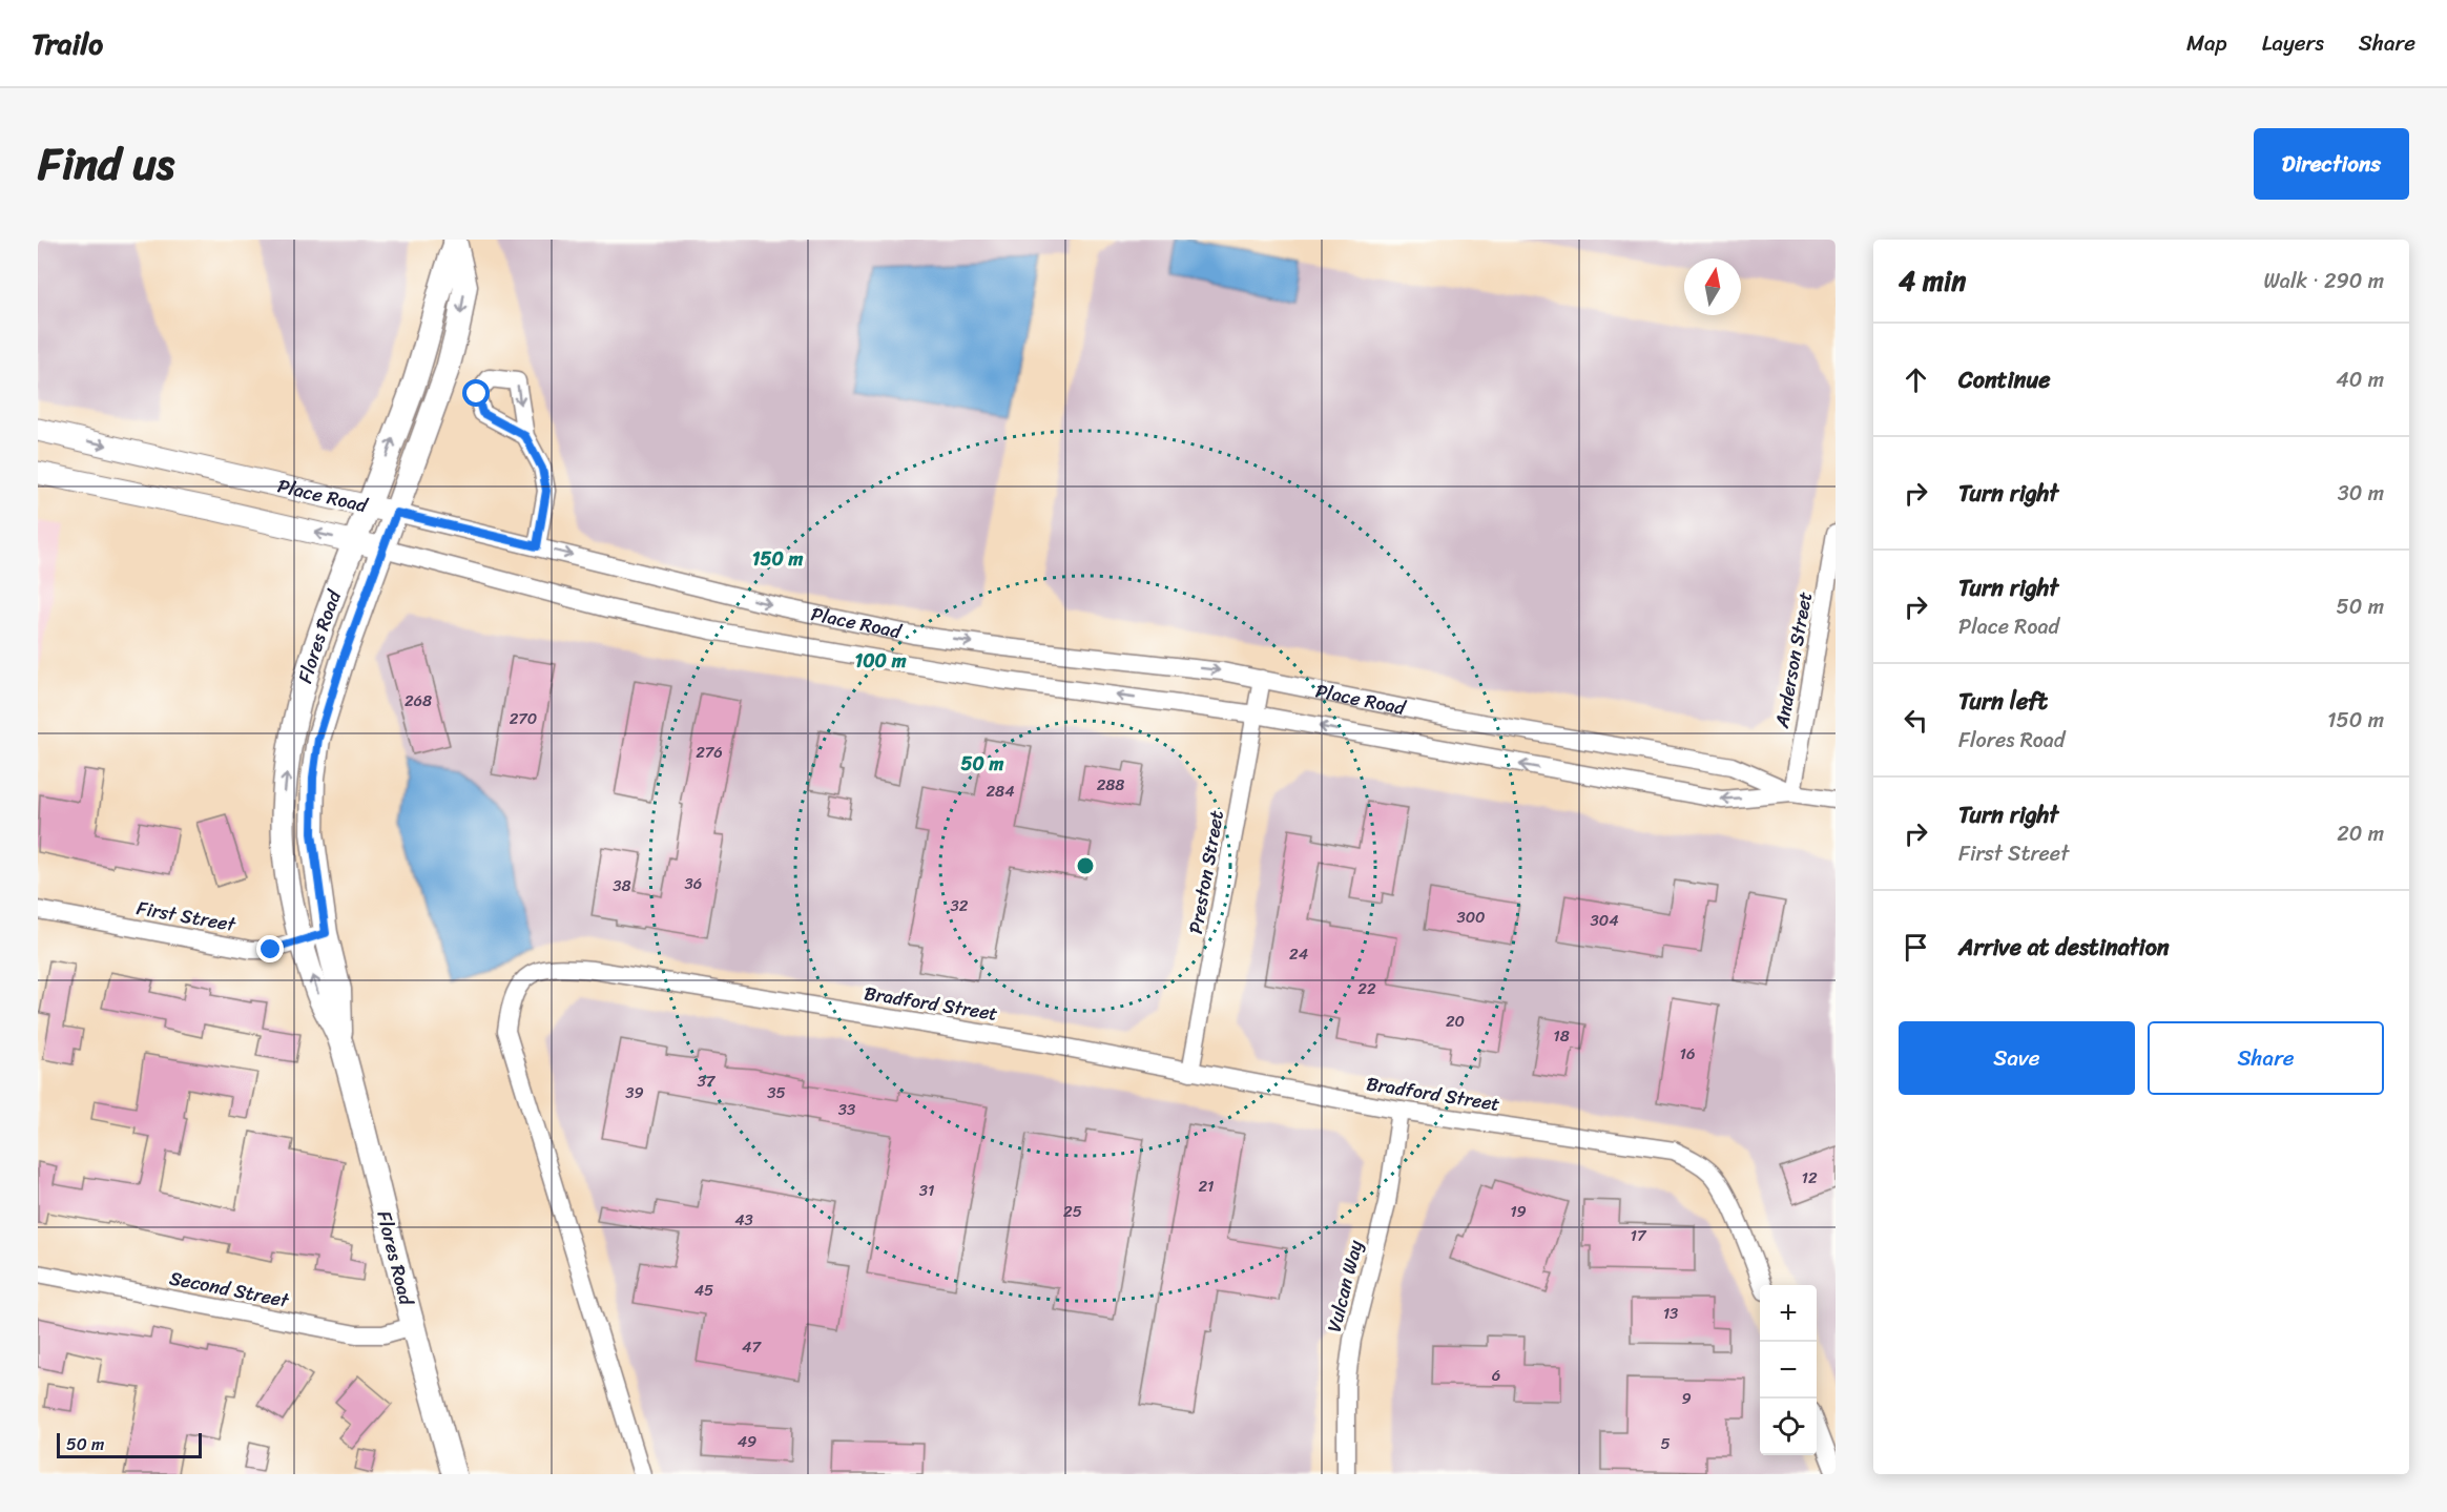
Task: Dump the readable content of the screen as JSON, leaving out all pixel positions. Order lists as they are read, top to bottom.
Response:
{
  "streets": {
    "main road": ["Flores Road"],
    "street": [
      "Place Road",
      "Anderson Street",
      "Preston Street",
      "First Street",
      "Bradford Street",
      "Vulcan Way",
      "Second Street"
    ]
  },
  "crossings": [
    ["Place Road", "Flores Road"],
    ["Place Road", "Anderson Street"],
    ["Place Road", "Preston Street"],
    ["Flores Road", "First Street"],
    ["Flores Road", "Second Street"],
    ["Preston Street", "Bradford Street"],
    ["Bradford Street", "Vulcan Way"]
  ],
  "house_numbers": [
    "268",
    "270",
    "276",
    "288",
    "284",
    "36",
    "38",
    "32",
    "300",
    "304",
    "24",
    "22",
    "20",
    "18",
    "16",
    "37",
    "39",
    "35",
    "33",
    "12",
    "21",
    "31",
    "25",
    "19",
    "43",
    "17",
    "45",
    "13",
    "47",
    "6",
    "9",
    "49",
    "5"
  ],
  "scale_bar": "50 m",
  "north": "top",
  "page": {
    "header": "Trailo",
    "nav": ["Map", "Layers", "Share"],
    "title": "Find us",
    "buttons": [
      "Directions",
      ["Save", "Share"]
    ],
    "heading": ["4 min", "Walk · 290 m"],
    "list": [
      ["Continue", "40 m"],
      ["Turn right", "30 m"],
      ["Turn right", "Place Road", "50 m"],
      ["Turn left", "Flores Road", "150 m"],
      ["Turn right", "First Street", "20 m"],
      "Arrive at destination"
    ],
    "map_buttons": ["+", "−"],
    "scale": "50 m"
  },
  "rings": ["150 m", "100 m", "50 m"]
}
